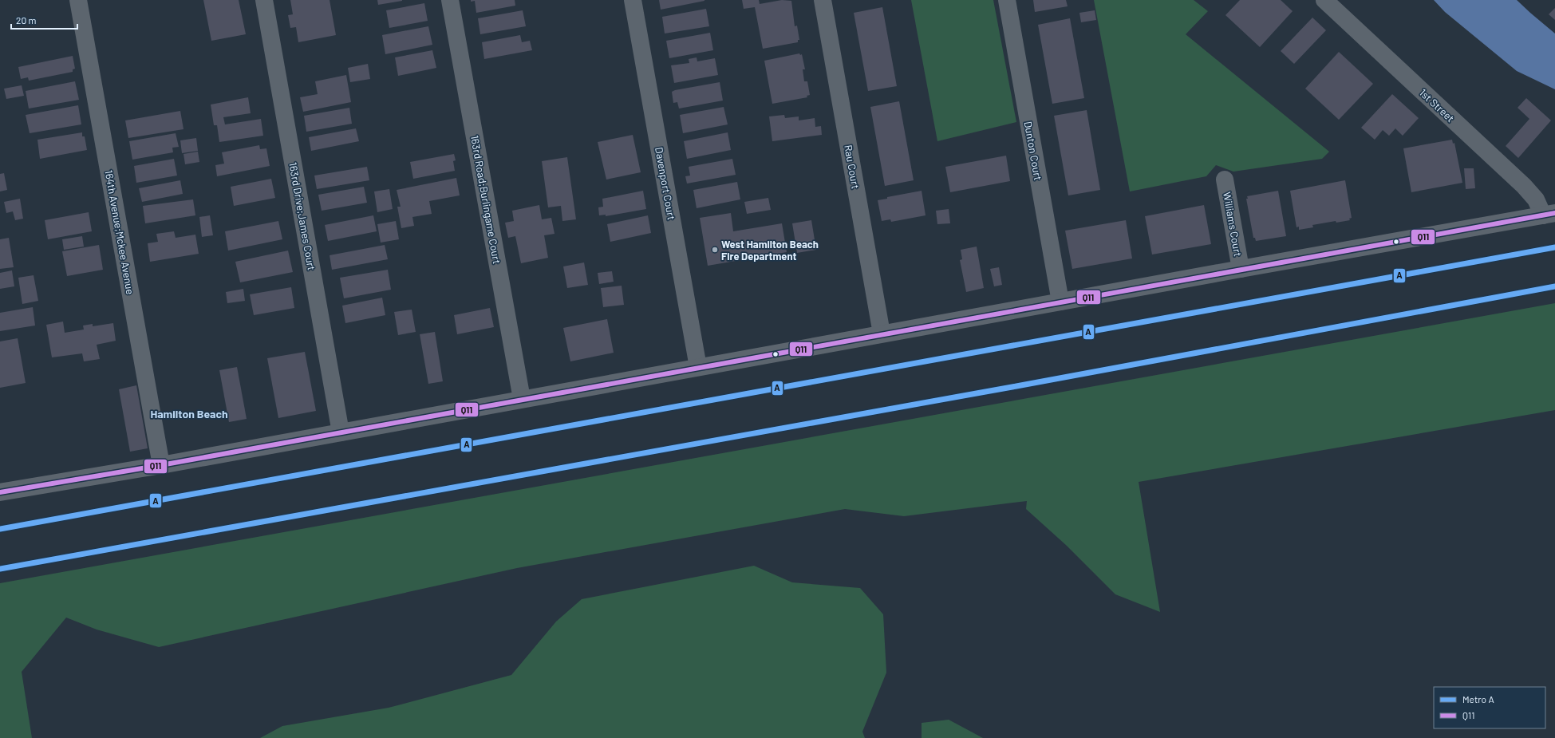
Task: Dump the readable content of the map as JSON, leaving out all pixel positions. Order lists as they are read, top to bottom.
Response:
{
  "streets": {
    "street": [
      "1st Street",
      "Dunton Court",
      "Rau Court",
      "Davenport Court",
      "163rd Road;Burlingame Court",
      "163rd Drive;James Court",
      "Williams Court",
      "164th Avenue;Mckee Avenue"
    ]
  },
  "districts": ["Hamilton Beach"],
  "places": ["West Hamilton Beach Fire Department"],
  "lines": ["transit line Q11", "metro line A"],
  "legend": ["Metro A", "Q11"],
  "scale_bar": "20 m"
}
